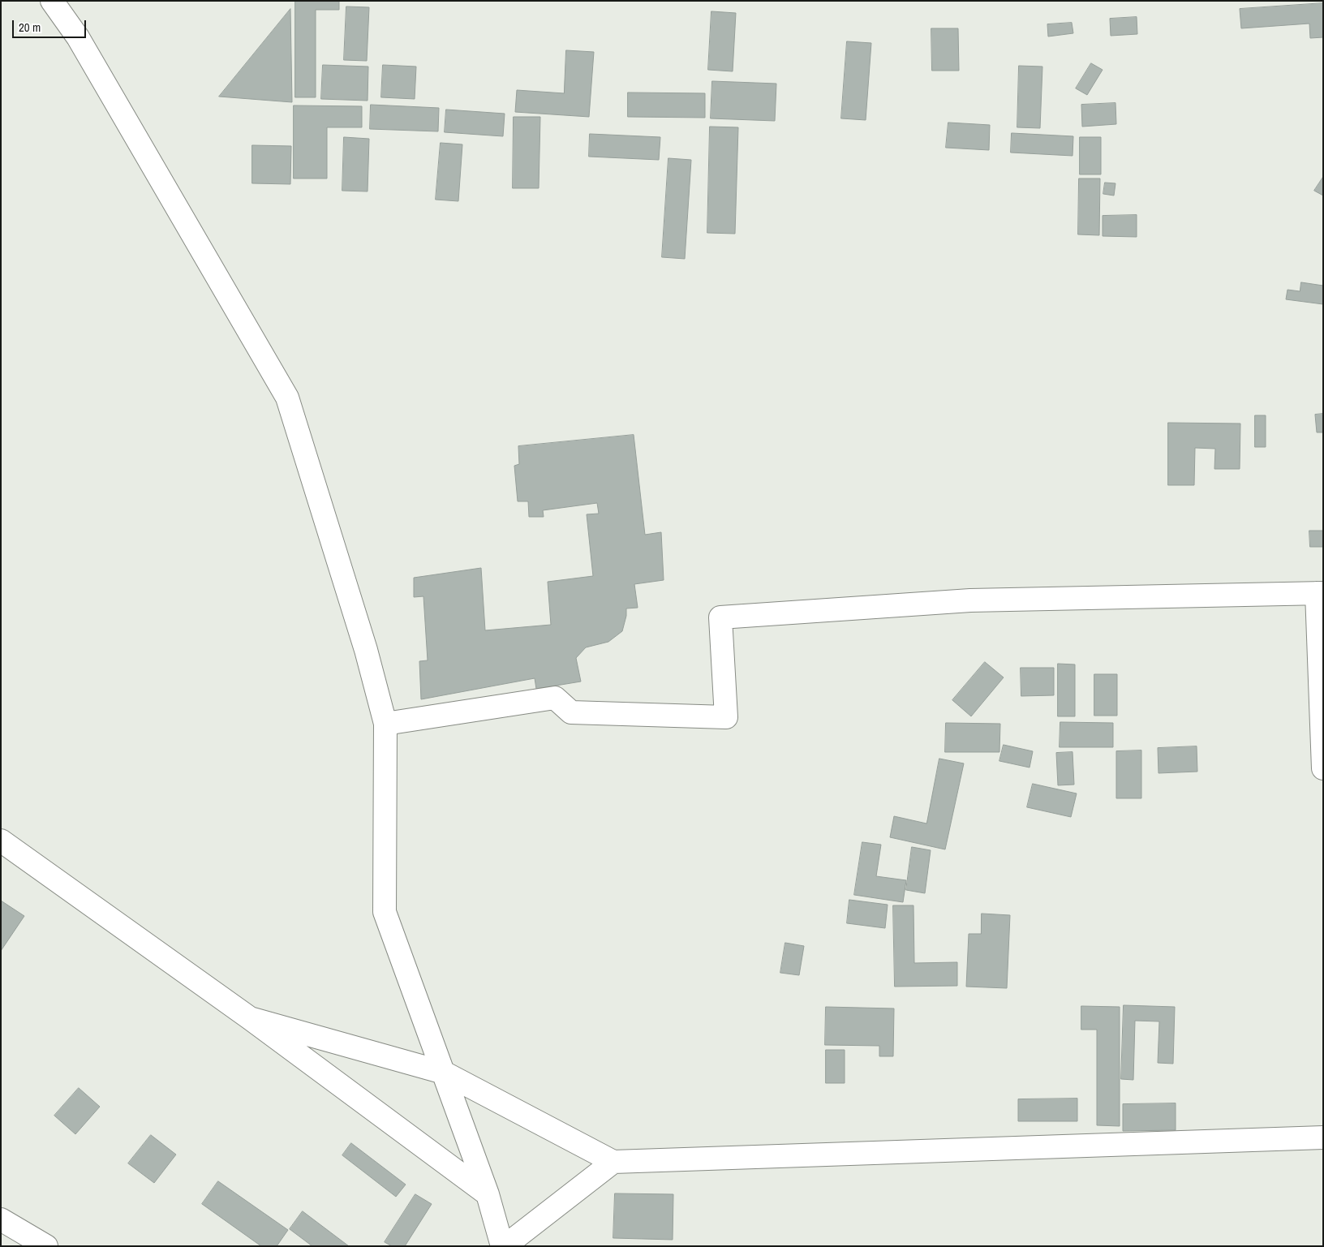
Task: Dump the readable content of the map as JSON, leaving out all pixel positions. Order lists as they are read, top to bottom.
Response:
{
  "scale_bar": "20 m"
}
